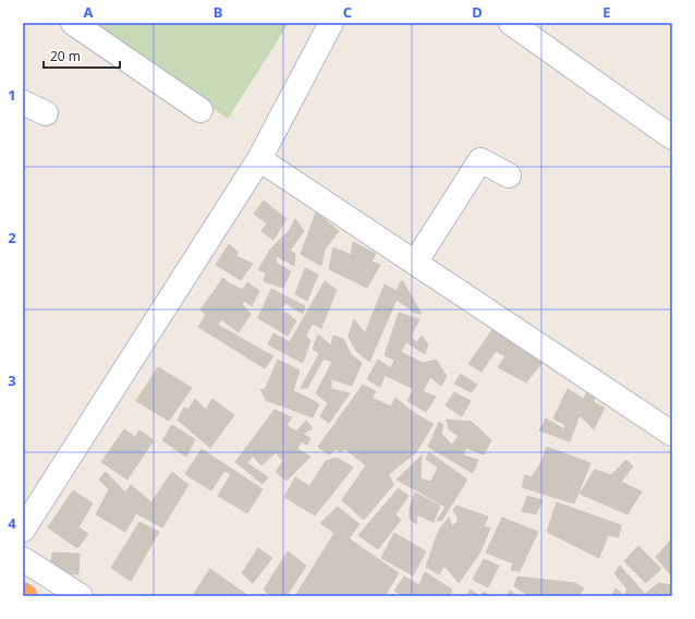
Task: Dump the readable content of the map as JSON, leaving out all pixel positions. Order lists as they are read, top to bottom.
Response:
{
  "scale_bar": "20 m",
  "grid": {
    "columns": [
      "A",
      "B",
      "C",
      "D",
      "E"
    ],
    "rows": [
      "1",
      "2",
      "3",
      "4"
    ]
  }
}
